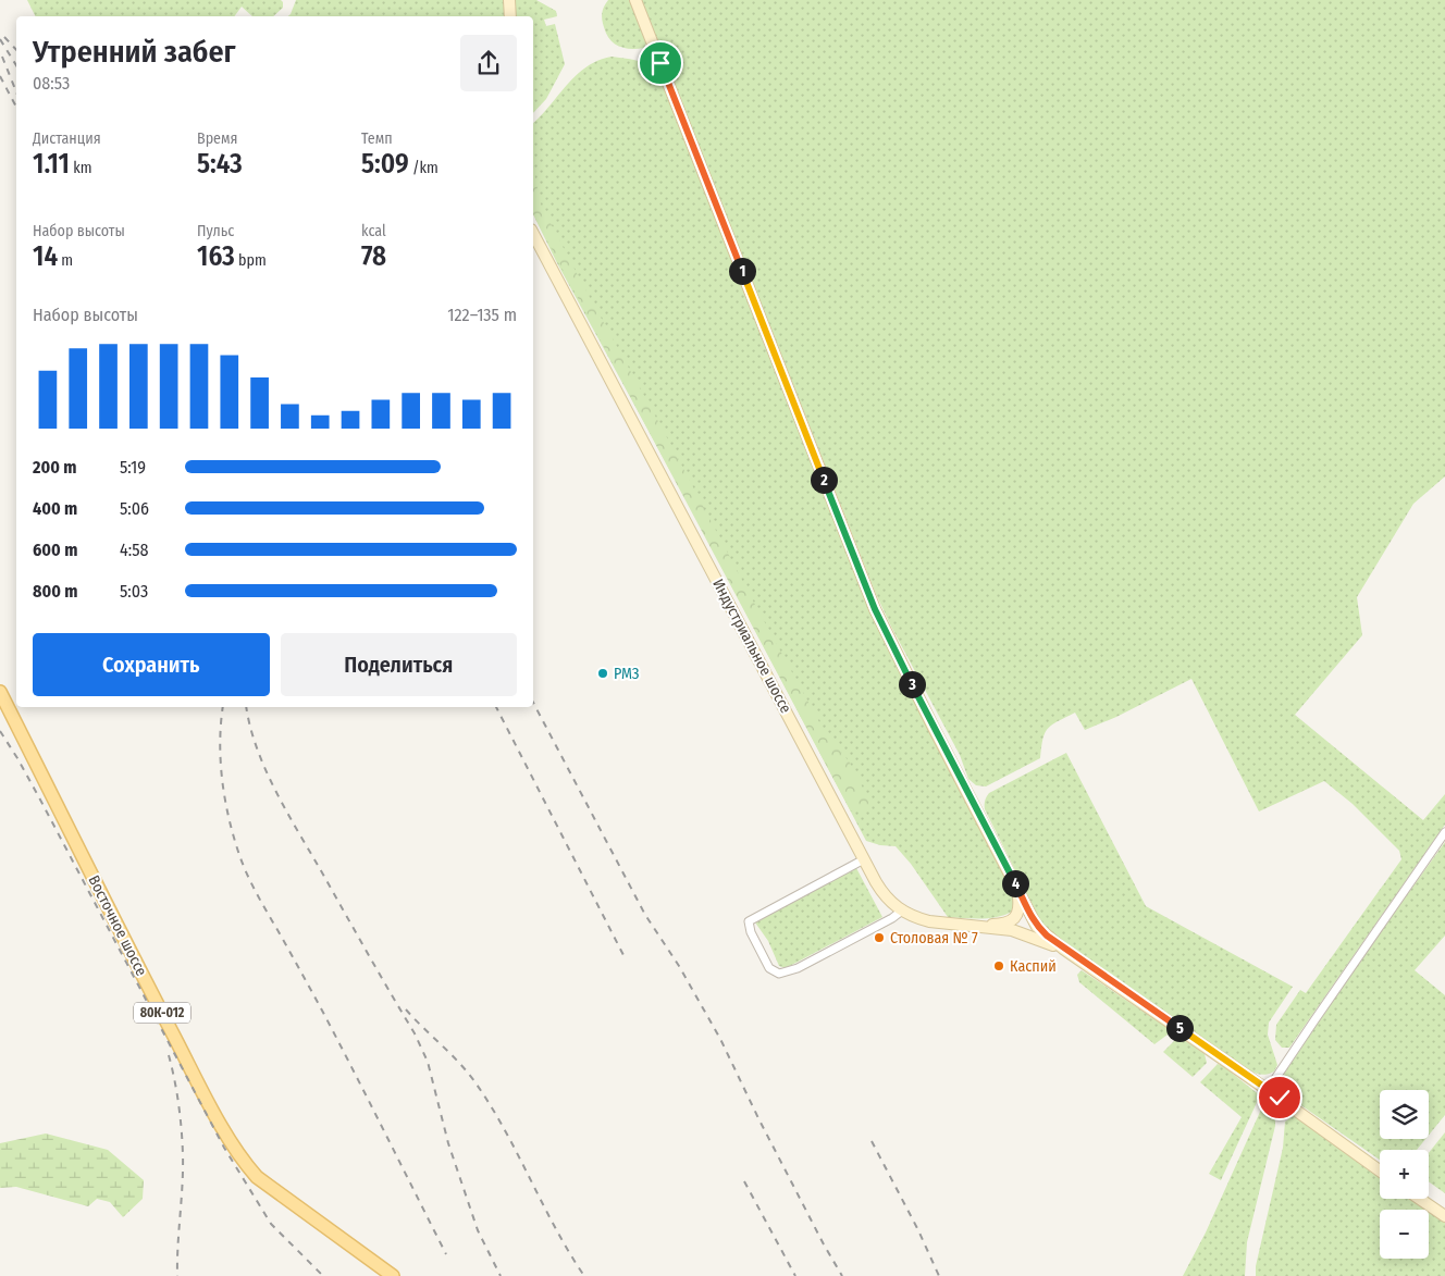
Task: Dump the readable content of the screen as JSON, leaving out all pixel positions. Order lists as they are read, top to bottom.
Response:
{
  "streets": {
    "main road": ["Индустриальное шоссе", "Восточное шоссе", "80К-012"]
  },
  "places": ["РМЗ", "Столовая № 7", "Каспий"],
  "page": {
    "heading": ["Утренний забег", "08:53"],
    "stats": [
      ["Дистанция", "1.11 km"],
      ["Время", "5:43"],
      ["Темп", "5:09 /km"],
      ["Набор высоты", "14 m"],
      ["Пульс", "163 bpm"],
      ["kcal", "78"]
    ],
    "pins": [
      "1",
      "2",
      "3",
      "4",
      "5"
    ],
    "chart": ["Набор высоты", "122–135 m"],
    "list": [
      {
        "name": "200 m",
        "note": "5:19"
      },
      {
        "name": "400 m",
        "note": "5:06"
      },
      {
        "name": "600 m",
        "note": "4:58"
      },
      {
        "name": "800 m",
        "note": "5:03"
      }
    ],
    "buttons": ["Сохранить", "Поделиться"],
    "map_buttons": ["+", "−"]
  }
}
